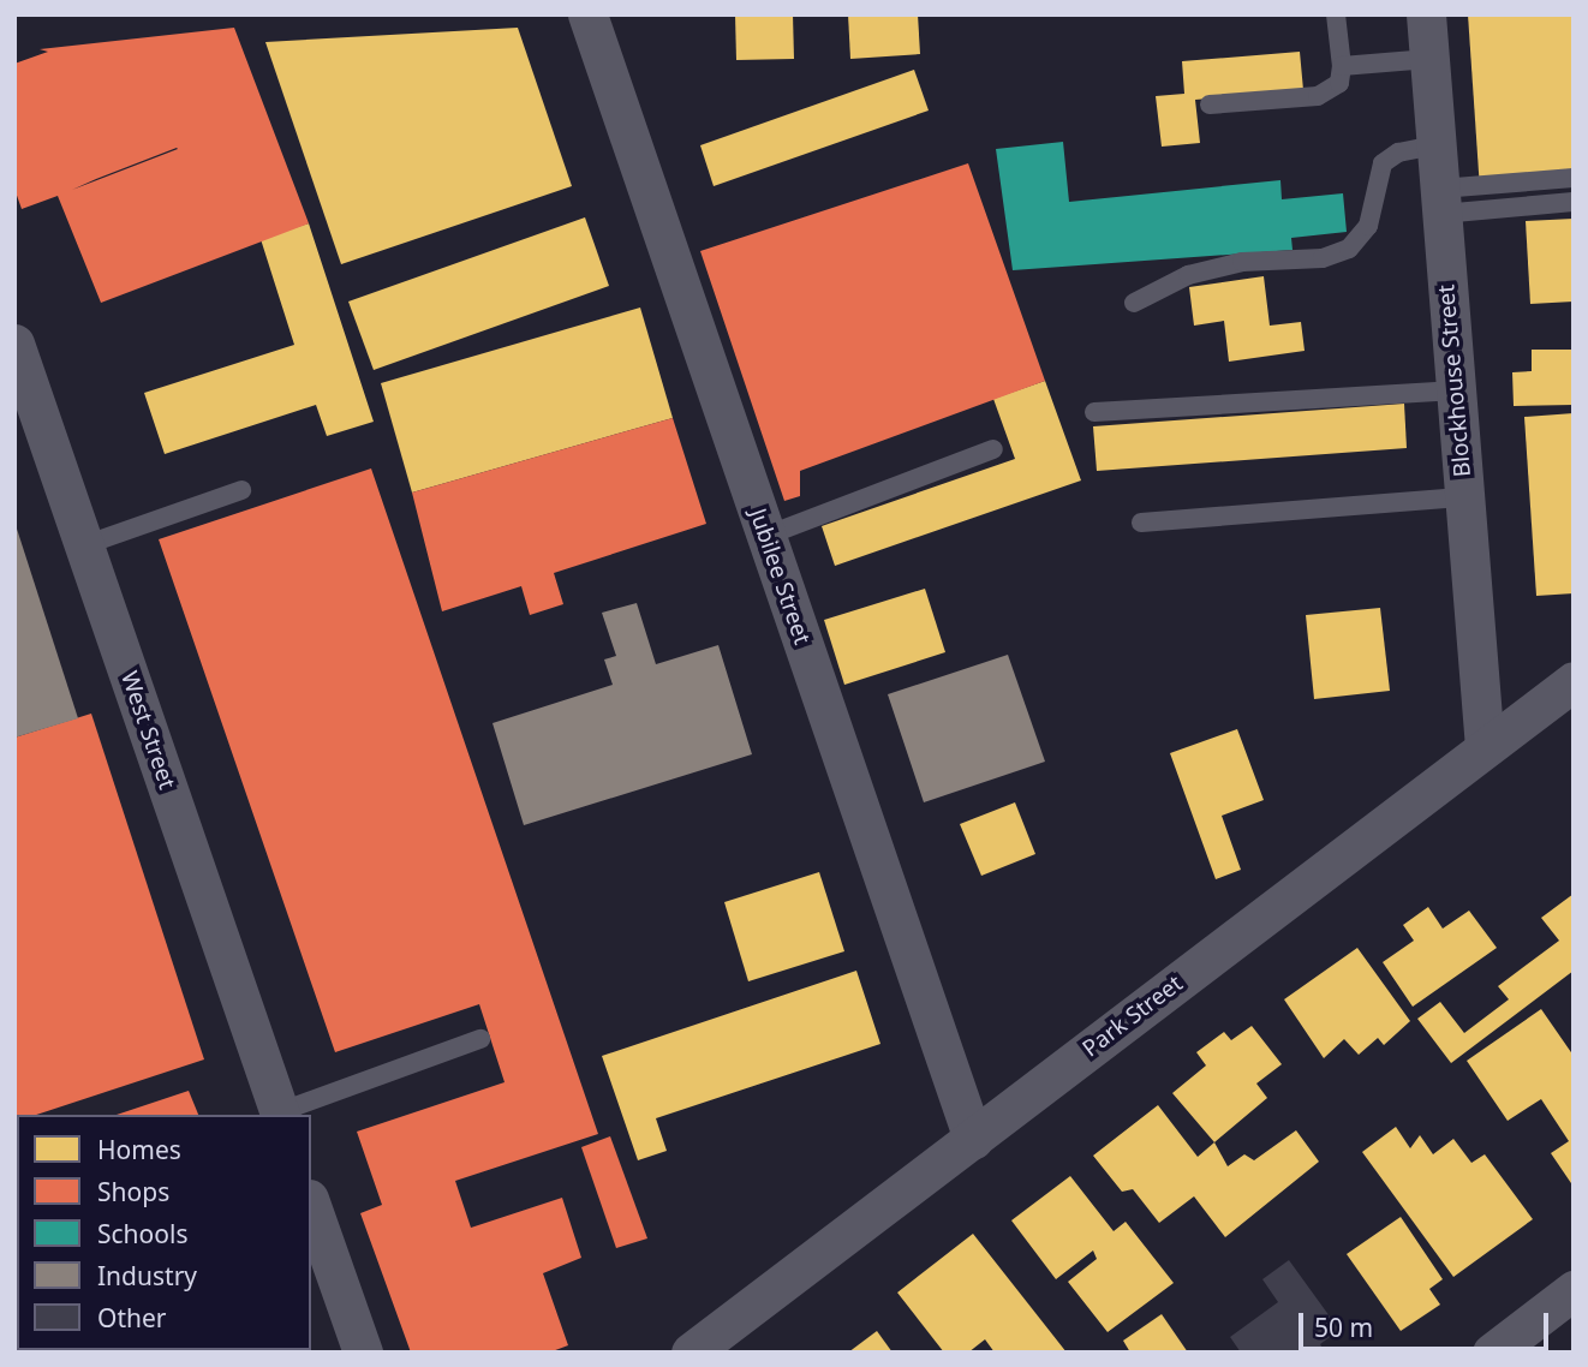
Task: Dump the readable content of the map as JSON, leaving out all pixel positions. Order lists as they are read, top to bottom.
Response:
{
  "streets": {
    "street": [
      "Blockhouse Street",
      "Jubilee Street",
      "West Street",
      "Park Street"
    ]
  },
  "crossings": [
    ["Blockhouse Street", "Park Street"],
    ["Jubilee Street", "Park Street"]
  ],
  "legend": [
    "Homes",
    "Shops",
    "Schools",
    "Industry",
    "Other"
  ],
  "scale_bar": "50 m"
}
